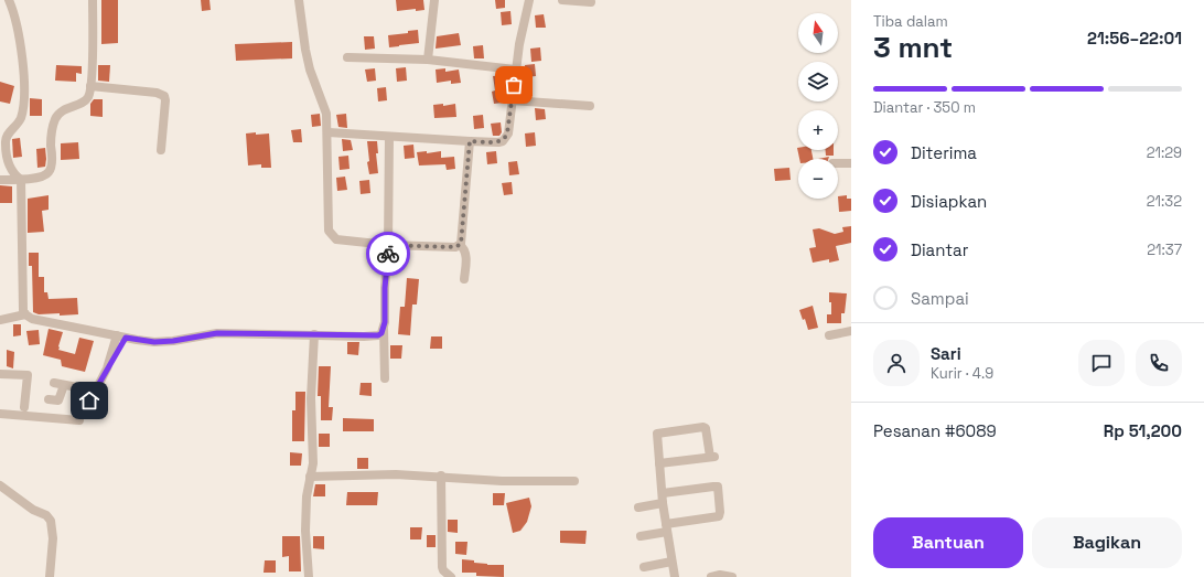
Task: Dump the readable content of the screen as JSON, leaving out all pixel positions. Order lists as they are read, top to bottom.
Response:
{
  "north": "top",
  "page": {
    "heading": ["3 mnt", "Tiba dalam", "21:56–22:01"],
    "panel": [
      "Sari",
      "Kurir · 4.9",
      "Pesanan #6089",
      "Rp 51,200"
    ],
    "map_buttons": ["+", "−"],
    "bar": "Diantar · 350 m",
    "list": [
      ["Diterima", "21:29"],
      ["Disiapkan", "21:32"],
      ["Diantar", "21:37"],
      "Sampai"
    ],
    "buttons": ["Bantuan", "Bagikan"]
  }
}
